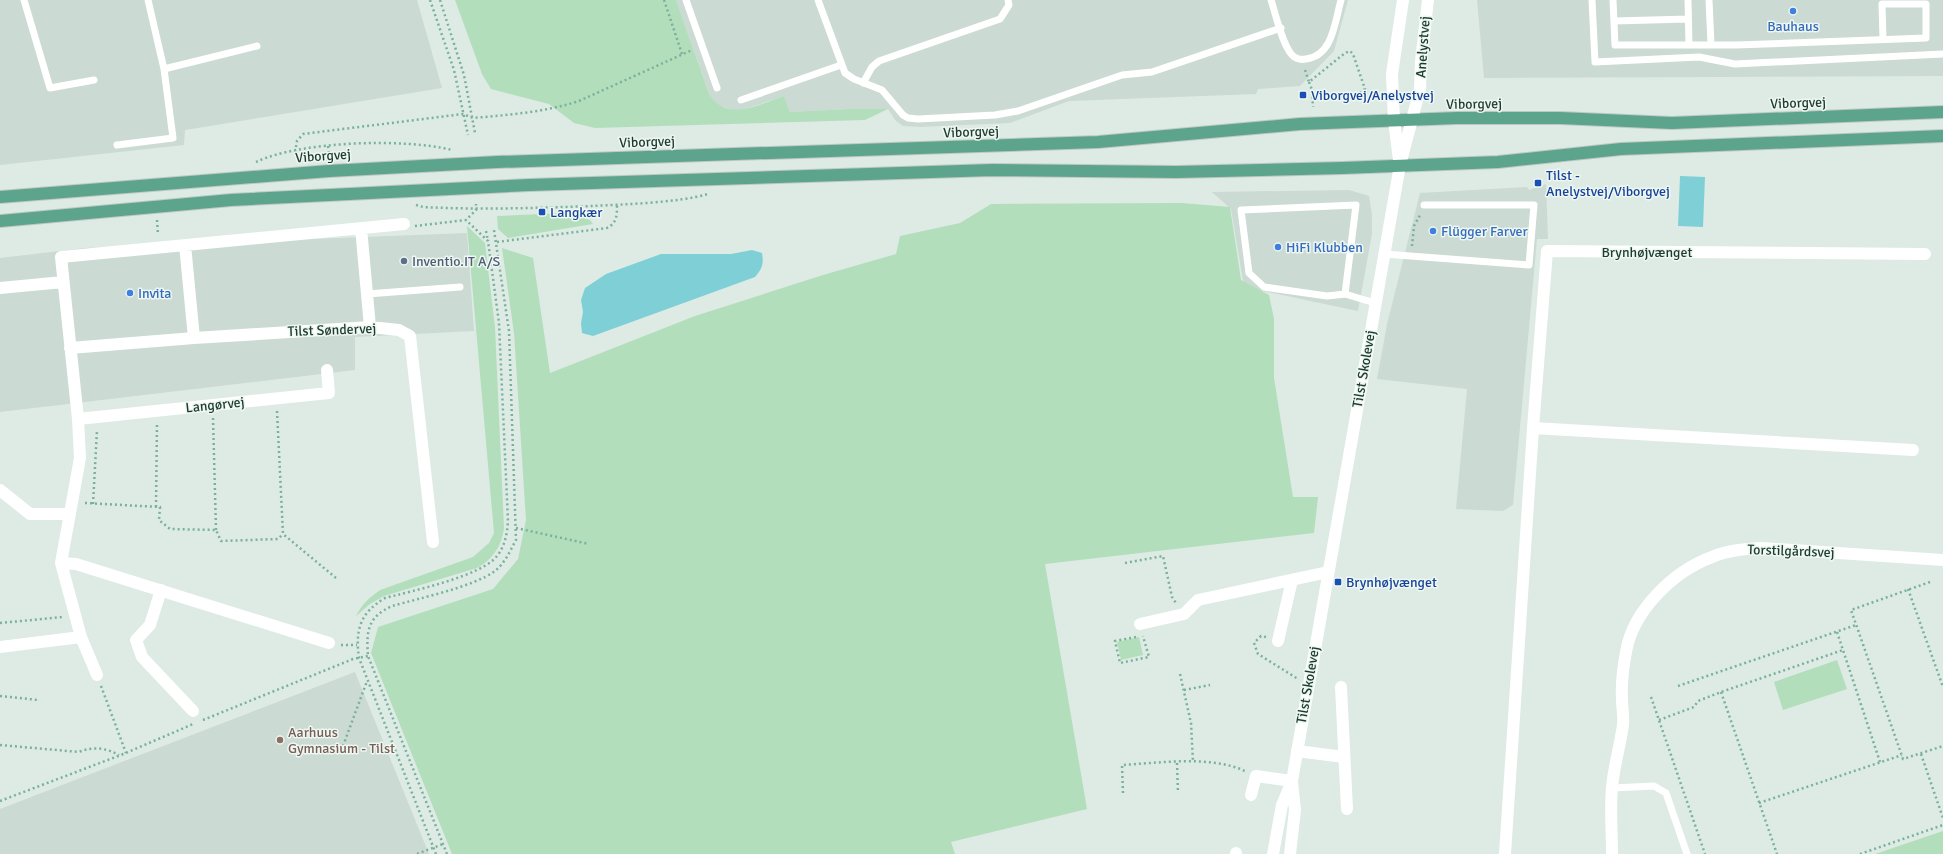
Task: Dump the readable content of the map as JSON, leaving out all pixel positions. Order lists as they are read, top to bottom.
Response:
{
  "streets": {
    "main road": ["Viborgvej"],
    "street": [
      "Anelystvej",
      "Brynhøjvænget",
      "Tilst Søndervej",
      "Tilst Skolevej",
      "Langørvej",
      "Torstilgårdsvej"
    ]
  },
  "crossings": [
    ["Anelystvej", "Viborgvej"],
    ["Anelystvej", "Tilst Skolevej"]
  ],
  "places": {
    "other": [
      "Bauhaus",
      "Flügger Farver",
      "HiFi Klubben",
      "Inventio.IT A/S",
      "Invita",
      "Aarhuus Gymnasium - Tilst"
    ],
    "transit": [
      "Viborgvej/Anelystvej",
      "Tilst - Anelystvej/Viborgvej",
      "Langkær",
      "Brynhøjvænget"
    ]
  }
}
